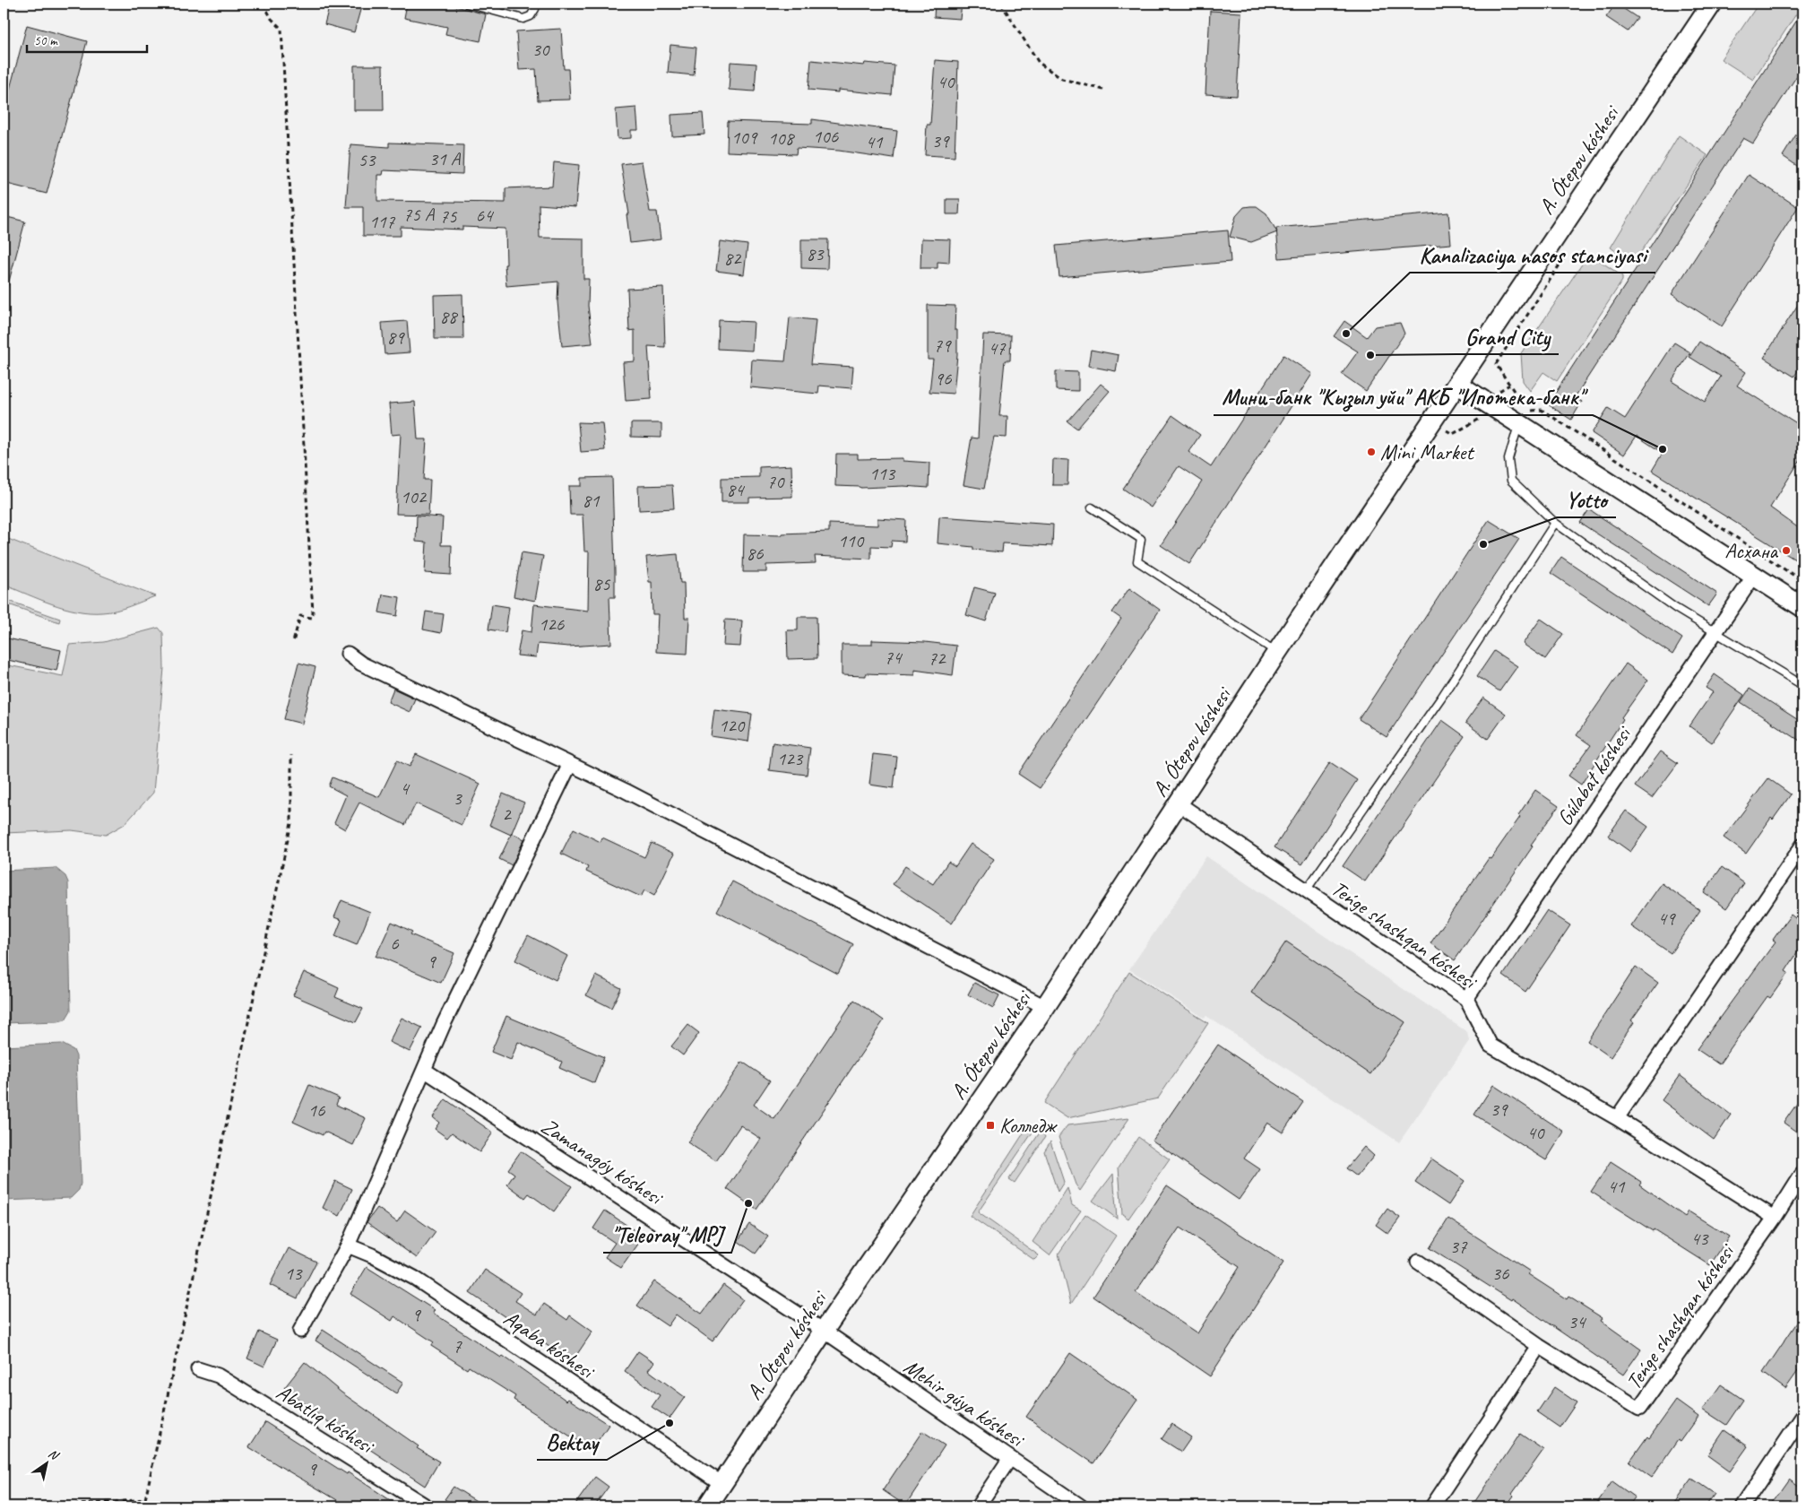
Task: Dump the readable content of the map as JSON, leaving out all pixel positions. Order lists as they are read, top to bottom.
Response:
{
  "streets": {
    "main road": ["A. Ótepov kóshesi"],
    "street": [
      "Gúlabat kóshesi",
      "Teńge shashqan kóshesi",
      "Zamanagóy kóshesi",
      "Aqaba kóshesi",
      "Mehir gúyа kóshesi",
      "Abatlıq kóshesi"
    ]
  },
  "crossings": [
    ["A. Ótepov kóshesi", "Teńge shashqan kóshesi"],
    ["A. Ótepov kóshesi", "Zamanagóy kóshesi"],
    ["A. Ótepov kóshesi", "Aqaba kóshesi"],
    ["A. Ótepov kóshesi", "Mehir gúyа kóshesi"],
    ["Gúlabat kóshesi", "Teńge shashqan kóshesi"],
    ["Zamanagóy kóshesi", "Mehir gúyа kóshesi"]
  ],
  "places": {
    "other": [
      "Kanalizaciya nasos stanciyasi",
      "Grand City",
      "Мини-банк \"Кызыл уйи\" АКБ \"Ипотека-банк\"",
      "Mini Market",
      "Yotto",
      "Асхана",
      "\"Teleoray\" MPJ",
      "Bektay"
    ],
    "transit": ["Колледж"]
  },
  "house_numbers": [
    "30",
    "40",
    "106",
    "109",
    "108",
    "39",
    "41",
    "31 А",
    "53",
    "75 А",
    "64",
    "75",
    "117",
    "83",
    "82",
    "88",
    "89",
    "79",
    "47",
    "96",
    "113",
    "70",
    "84",
    "102",
    "81",
    "110",
    "86",
    "85",
    "126",
    "74",
    "72",
    "120",
    "123",
    "4",
    "3",
    "2",
    "49",
    "6",
    "9",
    "39",
    "16",
    "40",
    "41",
    "43",
    "37",
    "13",
    "36",
    "9",
    "34",
    "7",
    "9"
  ],
  "scale_bar": "50 m",
  "north": "top right"
}
